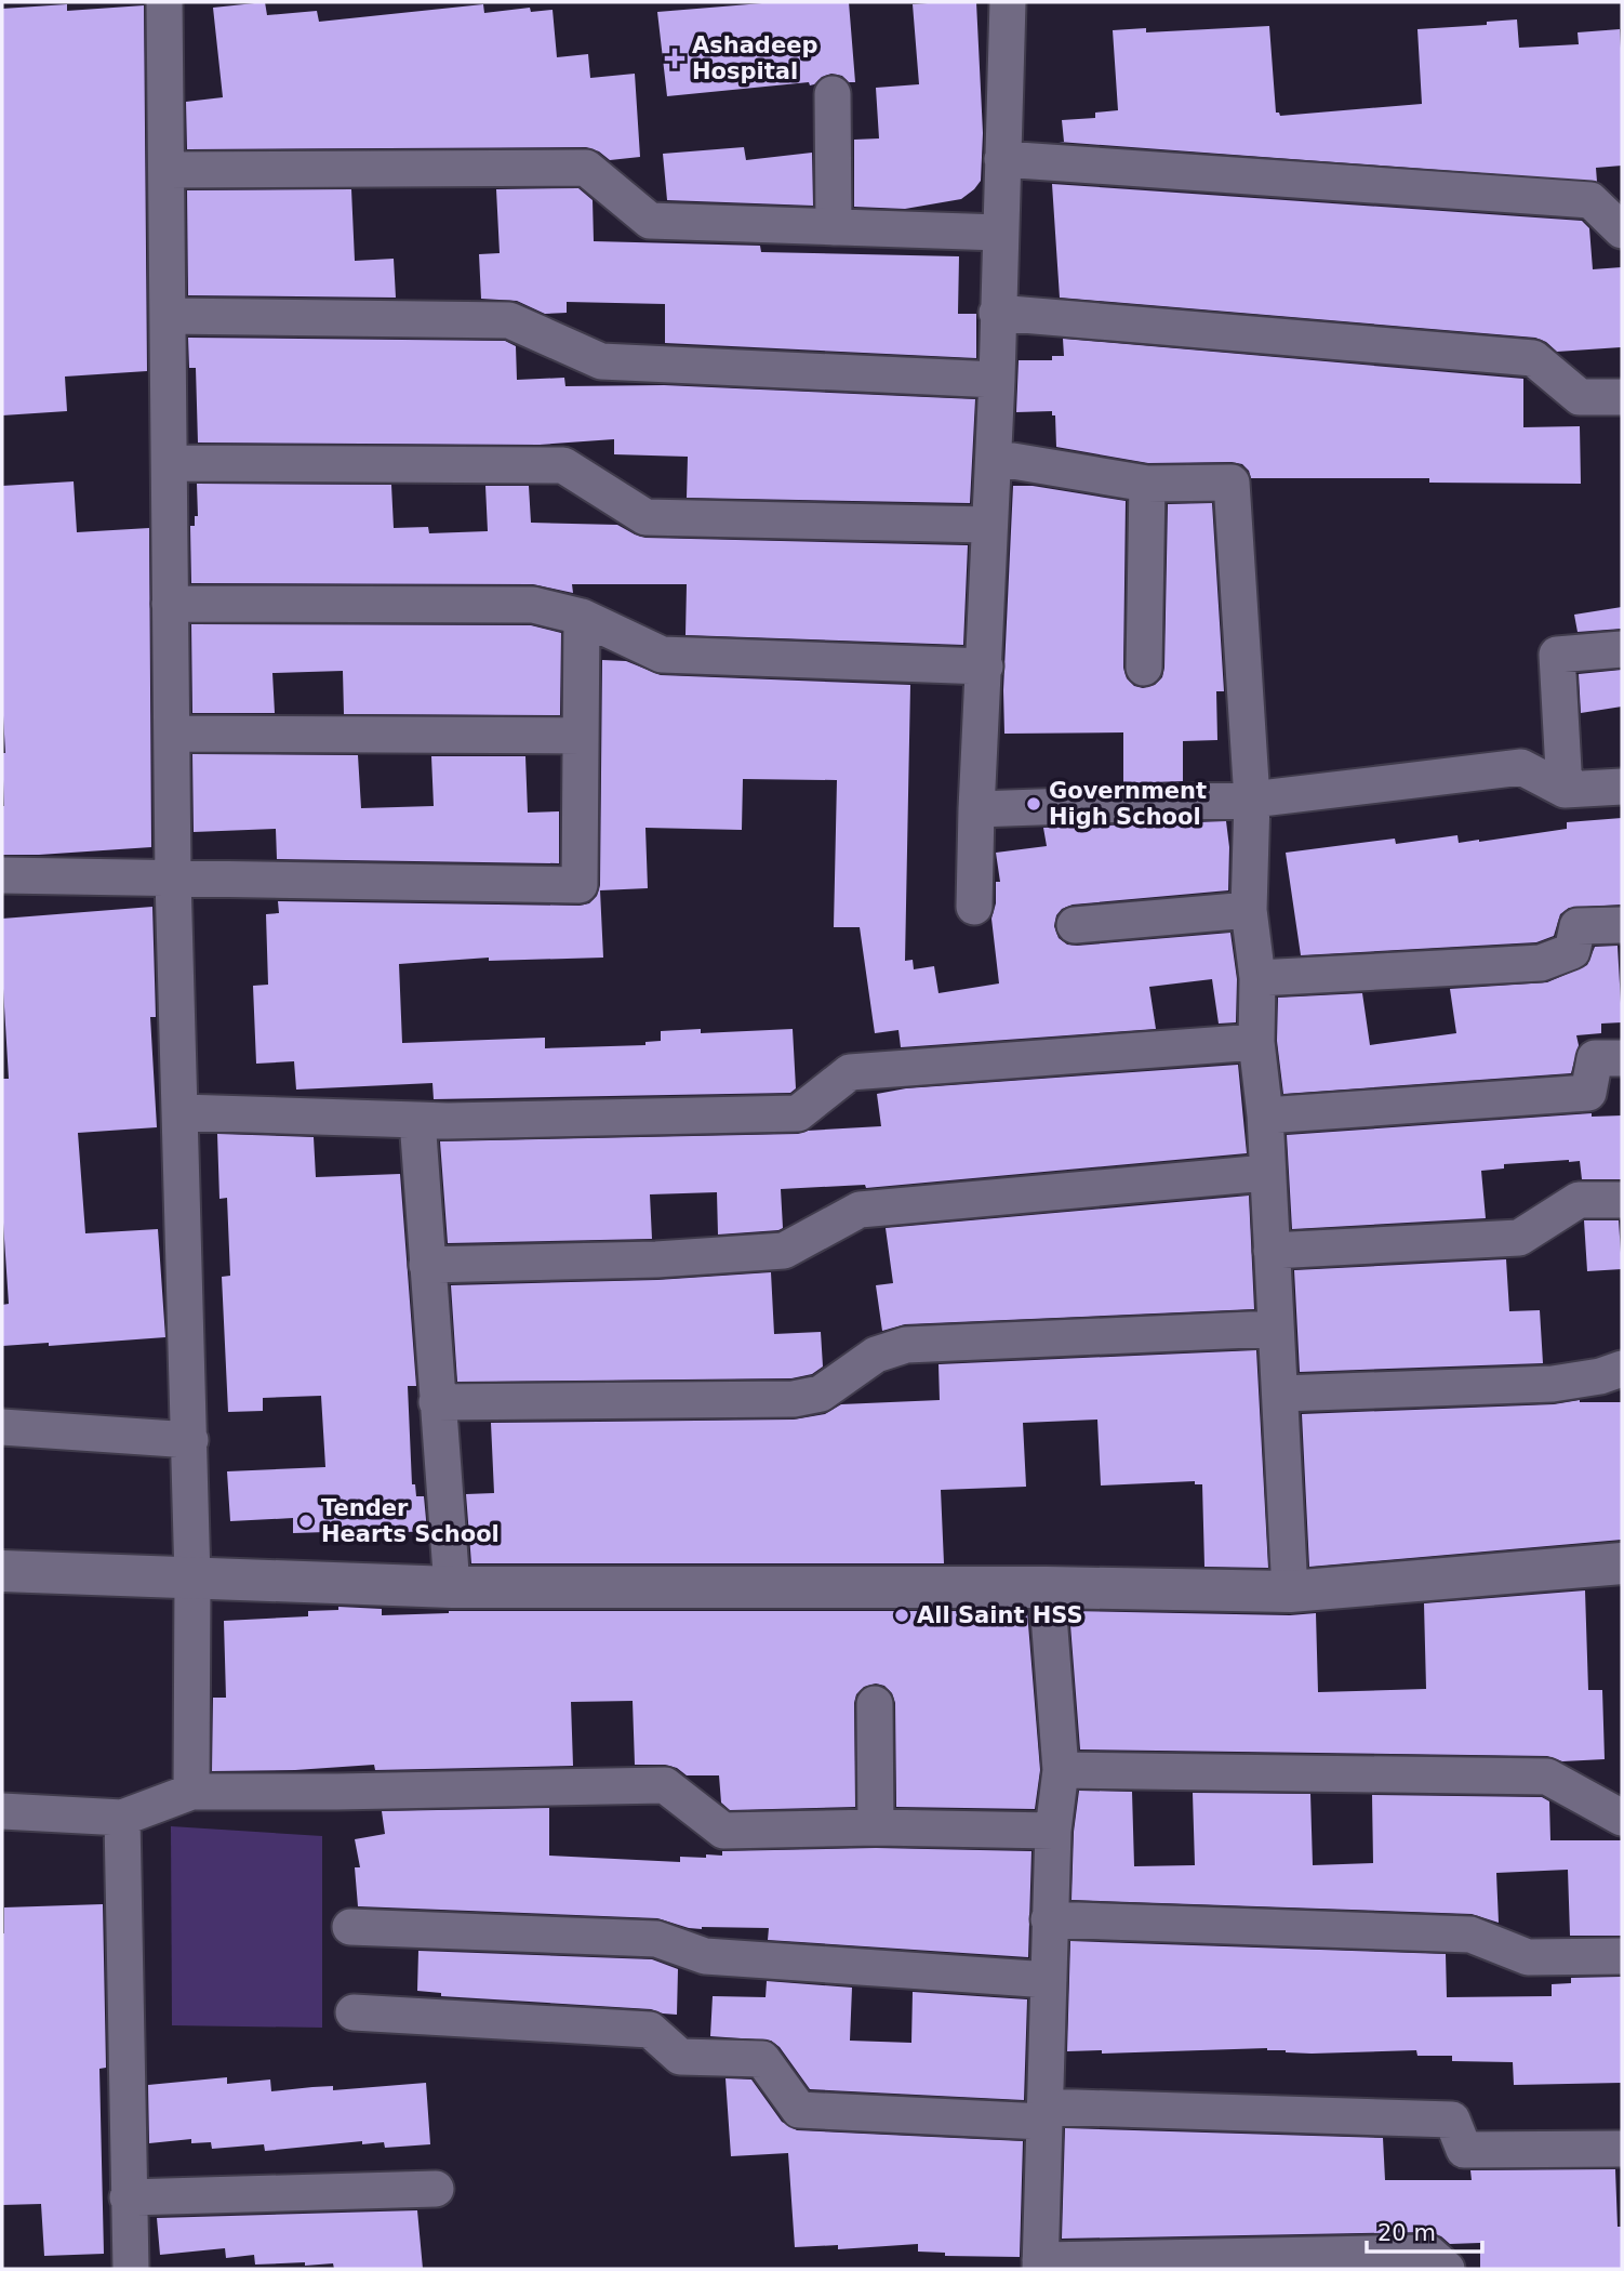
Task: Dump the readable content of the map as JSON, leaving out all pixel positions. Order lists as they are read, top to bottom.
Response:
{
  "places": {
    "health": ["Ashadeep Hospital"],
    "other": ["Government High School", "Tender Hearts School", "All Saint HSS"]
  },
  "scale_bar": "20 m"
}
